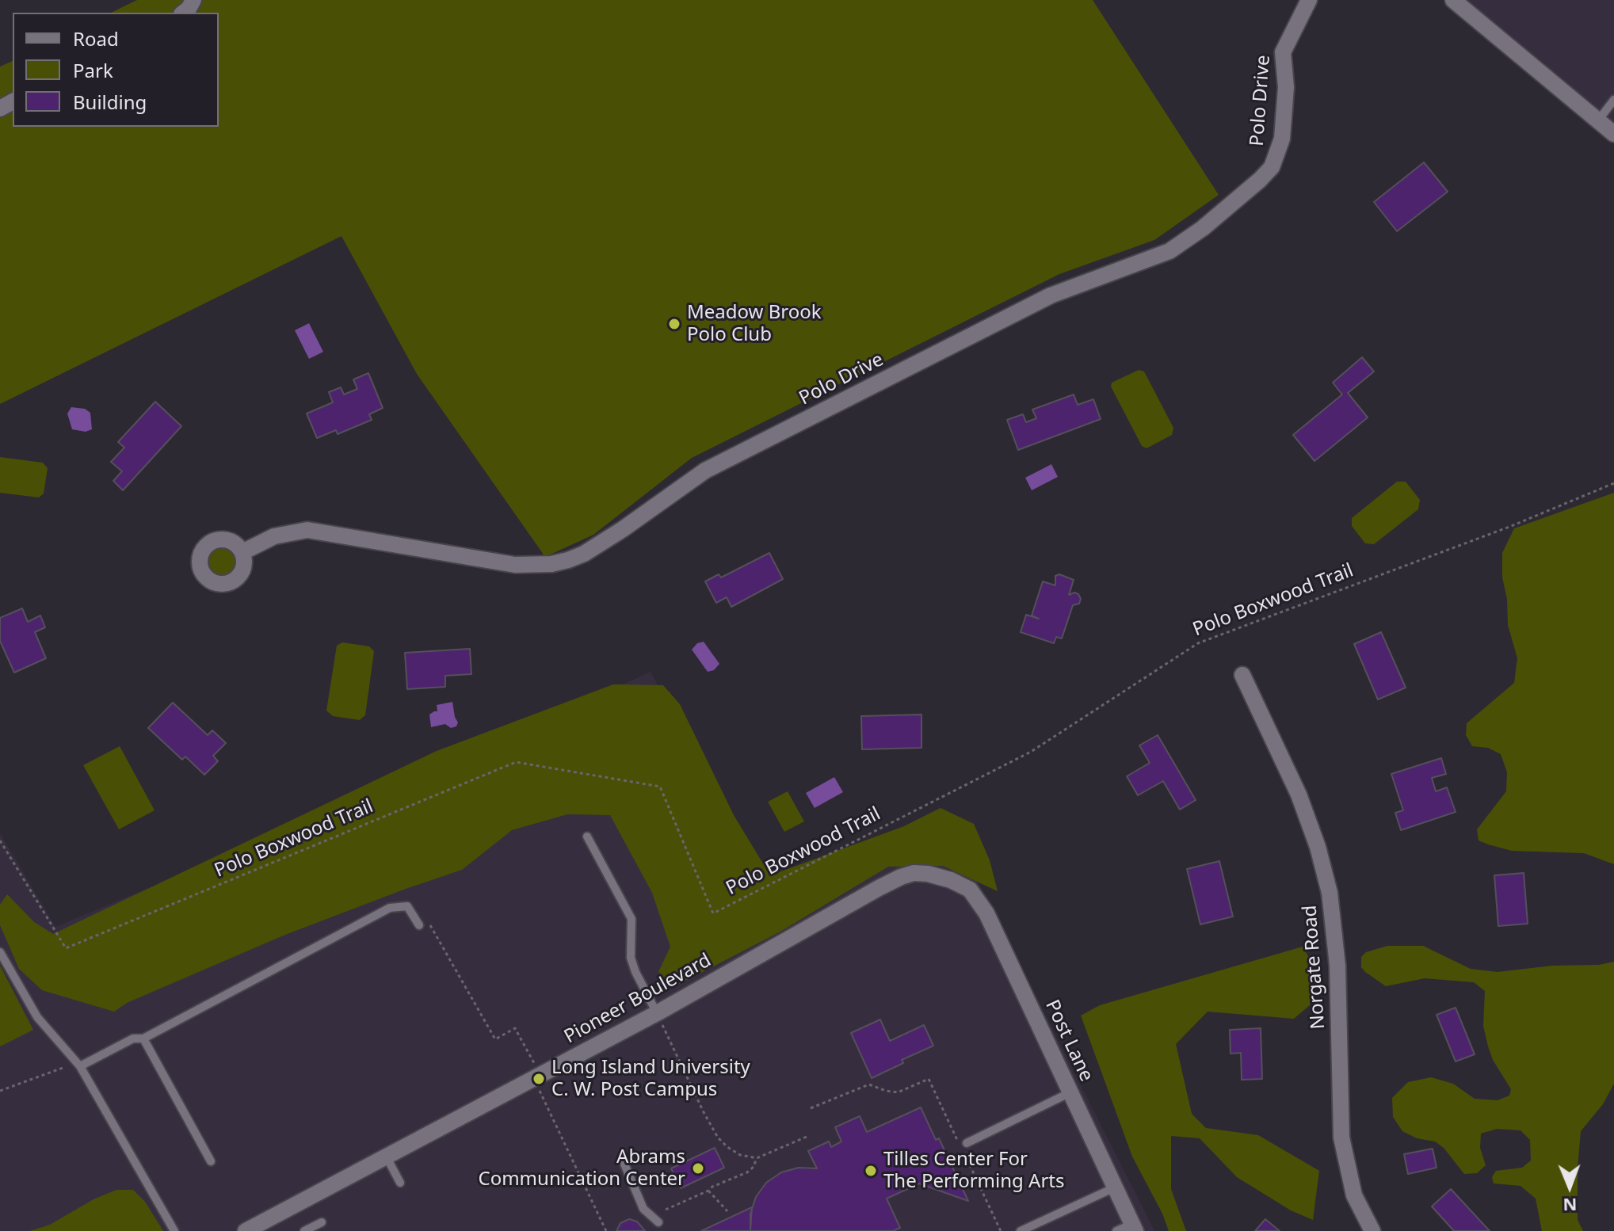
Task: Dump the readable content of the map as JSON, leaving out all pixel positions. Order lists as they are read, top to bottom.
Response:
{
  "streets": {
    "street": [
      "Polo Drive",
      "Norgate Road",
      "Pioneer Boulevard",
      "Post Lane"
    ],
    "path": ["Polo Boxwood Trail"]
  },
  "crossings": [
    ["Pioneer Boulevard", "Post Lane"]
  ],
  "places": [
    "Meadow Brook Polo Club",
    "Long Island University C. W. Post Campus",
    "Abrams Communication Center",
    "Tilles Center For The Performing Arts"
  ],
  "legend": ["Road", "Park", "Building"],
  "north": "bottom"
}
